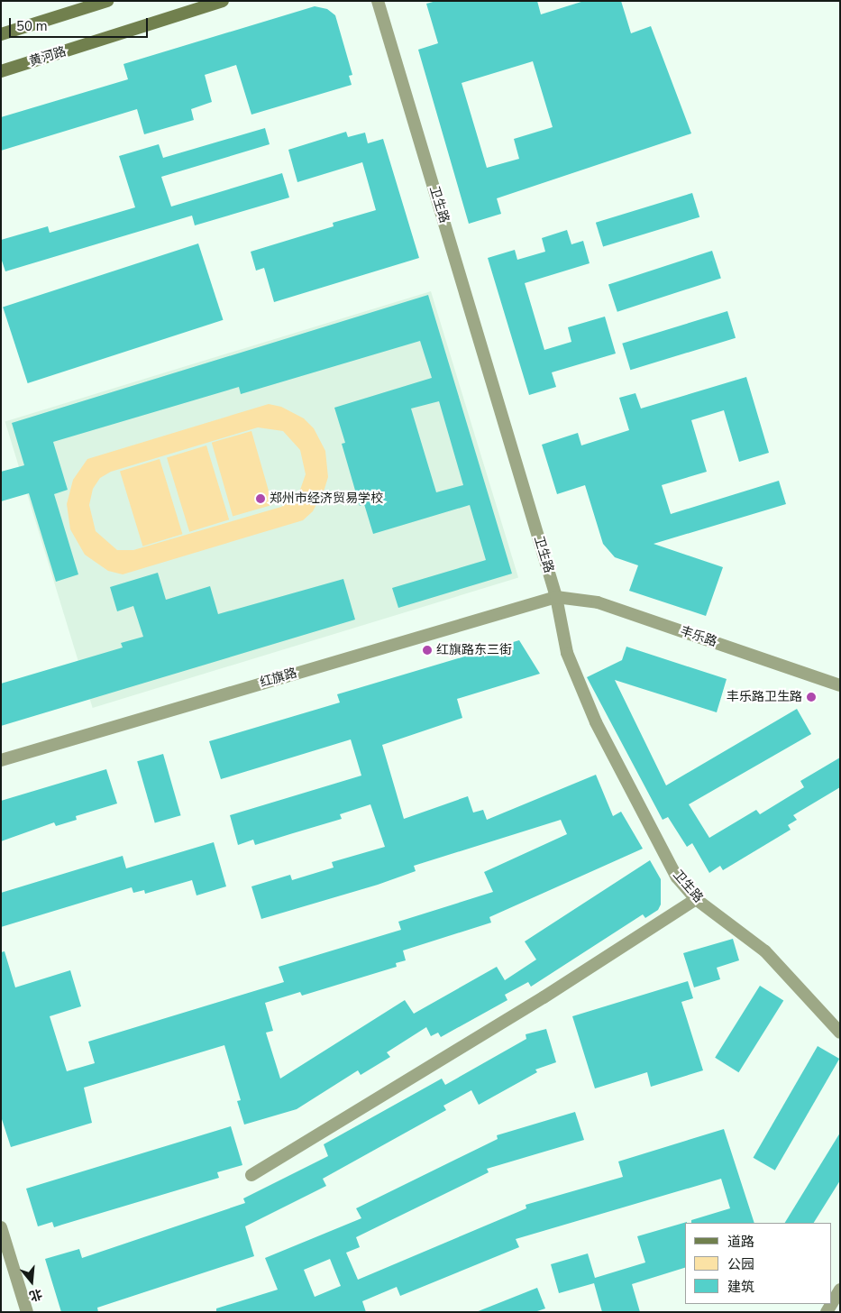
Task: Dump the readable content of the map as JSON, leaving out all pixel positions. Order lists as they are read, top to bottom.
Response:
{
  "streets": {
    "main road": ["黄河路"],
    "street": ["卫生路", "丰乐路", "红旗路"]
  },
  "crossings": [
    ["卫生路", "丰乐路"],
    ["卫生路", "红旗路"],
    ["丰乐路", "红旗路"]
  ],
  "places": ["郑州市经济贸易学校", "红旗路东三街", "丰乐路卫生路"],
  "legend": ["道路", "公园", "建筑"],
  "scale_bar": "50 m",
  "north": "bottom"
}
